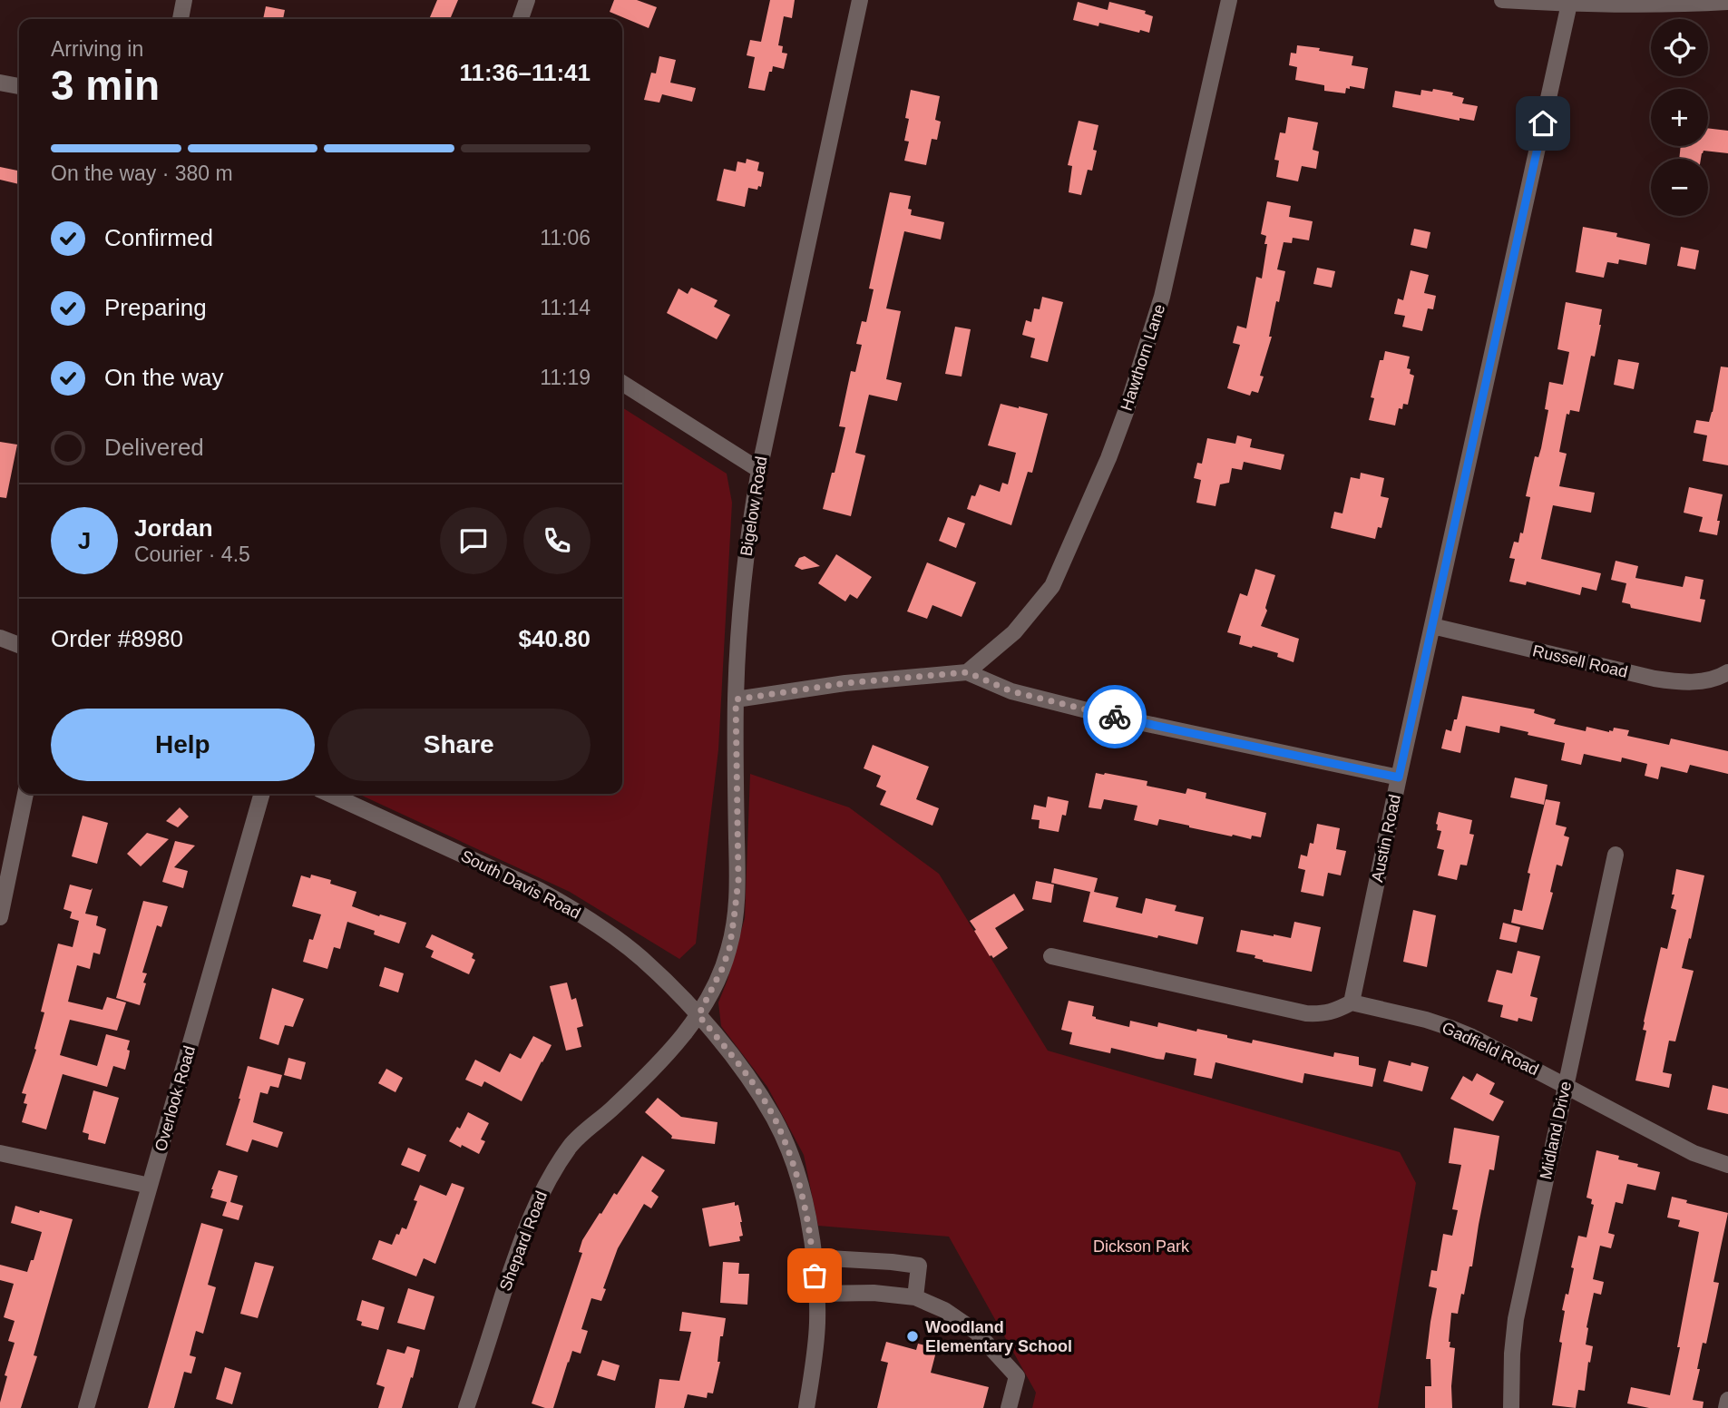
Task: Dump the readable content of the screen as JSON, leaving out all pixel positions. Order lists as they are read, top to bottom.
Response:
{
  "streets": {
    "street": [
      "Hawthorn Lane",
      "Bigelow Road",
      "Russell Road",
      "Austin Road",
      "South Davis Road",
      "Gadfield Road",
      "Overlook Road",
      "Midland Drive",
      "Shepard Road"
    ]
  },
  "crossings": [
    ["Bigelow Road", "South Davis Road"],
    ["Bigelow Road", "Shepard Road"],
    ["Russell Road", "Austin Road"],
    ["Austin Road", "Gadfield Road"],
    ["South Davis Road", "Shepard Road"],
    ["Gadfield Road", "Midland Drive"]
  ],
  "parks": ["Dickson Park"],
  "places": ["Woodland Elementary School"],
  "page": {
    "map_buttons": ["+", "−"],
    "heading": ["3 min", "Arriving in", "11:36–11:41"],
    "panel": [
      "Jordan",
      "Courier · 4.5",
      "Order #8980",
      "$40.80"
    ],
    "bar": "On the way · 380 m",
    "list": [
      ["Confirmed", "11:06"],
      ["Preparing", "11:14"],
      ["On the way", "11:19"],
      "Delivered"
    ],
    "round": "J",
    "buttons": ["Help", "Share"]
  }
}
